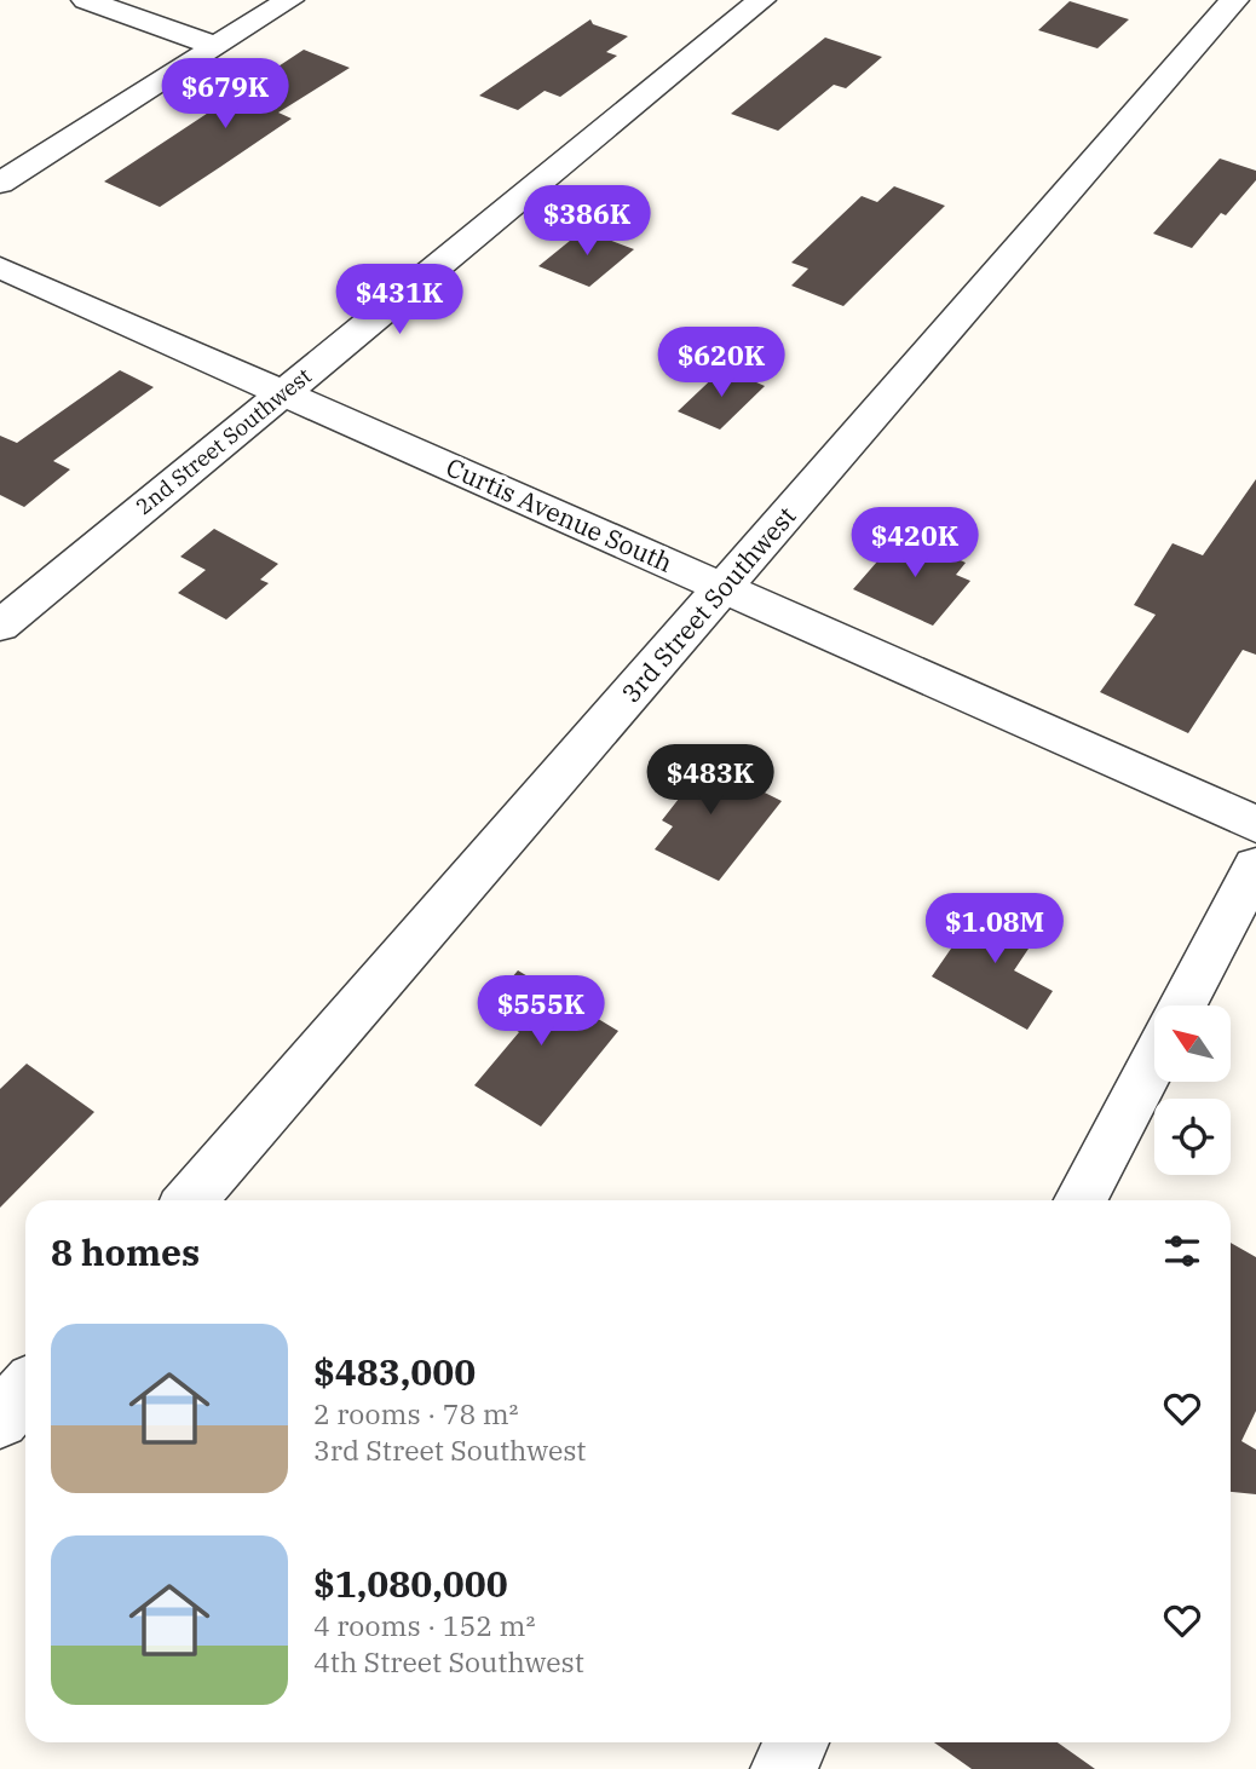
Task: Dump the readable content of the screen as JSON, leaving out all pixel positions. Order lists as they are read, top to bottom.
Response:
{
  "streets": {
    "street": ["2nd Street Southwest", "Curtis Avenue South", "3rd Street Southwest"]
  },
  "crossings": [
    ["2nd Street Southwest", "Curtis Avenue South"],
    ["Curtis Avenue South", "3rd Street Southwest"]
  ],
  "north": "top left",
  "page": {
    "price": [
      "$679K",
      "$386K",
      "$431K",
      "$620K",
      "$420K",
      "$483K",
      "$1.08M",
      "$555K"
    ],
    "heading": "8 homes",
    "list": [
      {
        "name": "$483,000",
        "note": "2 rooms · 78 m² · 3rd Street Southwest"
      },
      {
        "name": "$1,080,000",
        "note": "4 rooms · 152 m² · 4th Street Southwest"
      }
    ]
  }
}
